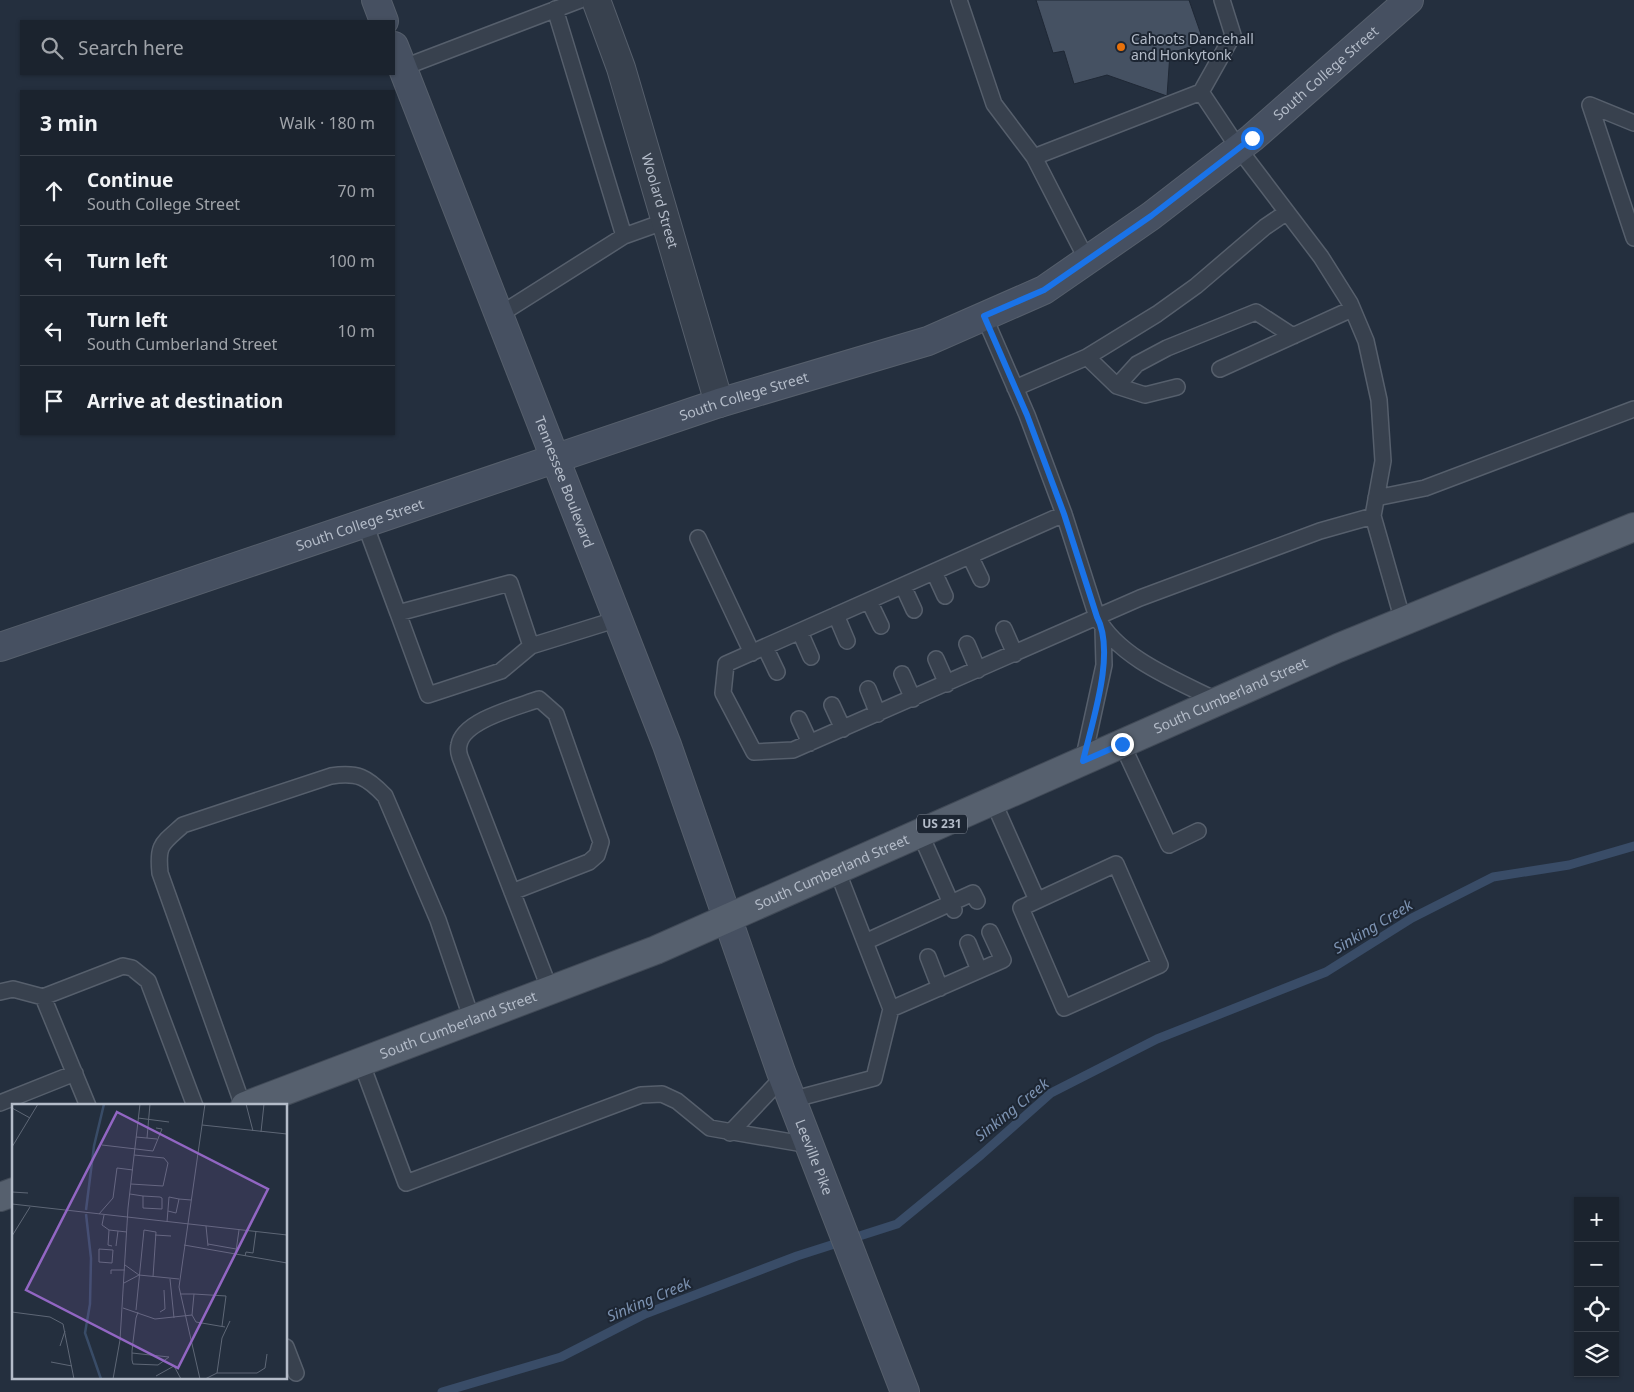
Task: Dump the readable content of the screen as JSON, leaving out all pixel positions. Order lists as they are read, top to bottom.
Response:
{
  "streets": {
    "main road": [
      "South College Street",
      "Tennessee Boulevard",
      "South Cumberland Street",
      "US 231",
      "Leeville Pike"
    ],
    "street": ["Woolard Street"]
  },
  "crossings": [
    ["South College Street", "Woolard Street"],
    ["South College Street", "Tennessee Boulevard"],
    ["Tennessee Boulevard", "South Cumberland Street"],
    ["Tennessee Boulevard", "Leeville Pike"],
    ["South Cumberland Street", "Leeville Pike"]
  ],
  "water": ["Sinking Creek"],
  "places": ["Cahoots Dancehall and Honkytonk"],
  "page": {
    "search": "Search here",
    "heading": ["3 min", "Walk · 180 m"],
    "list": [
      ["Continue", "South College Street", "70 m"],
      ["Turn left", "100 m"],
      ["Turn left", "South Cumberland Street", "10 m"],
      "Arrive at destination"
    ],
    "map_buttons": ["+", "−"]
  }
}
